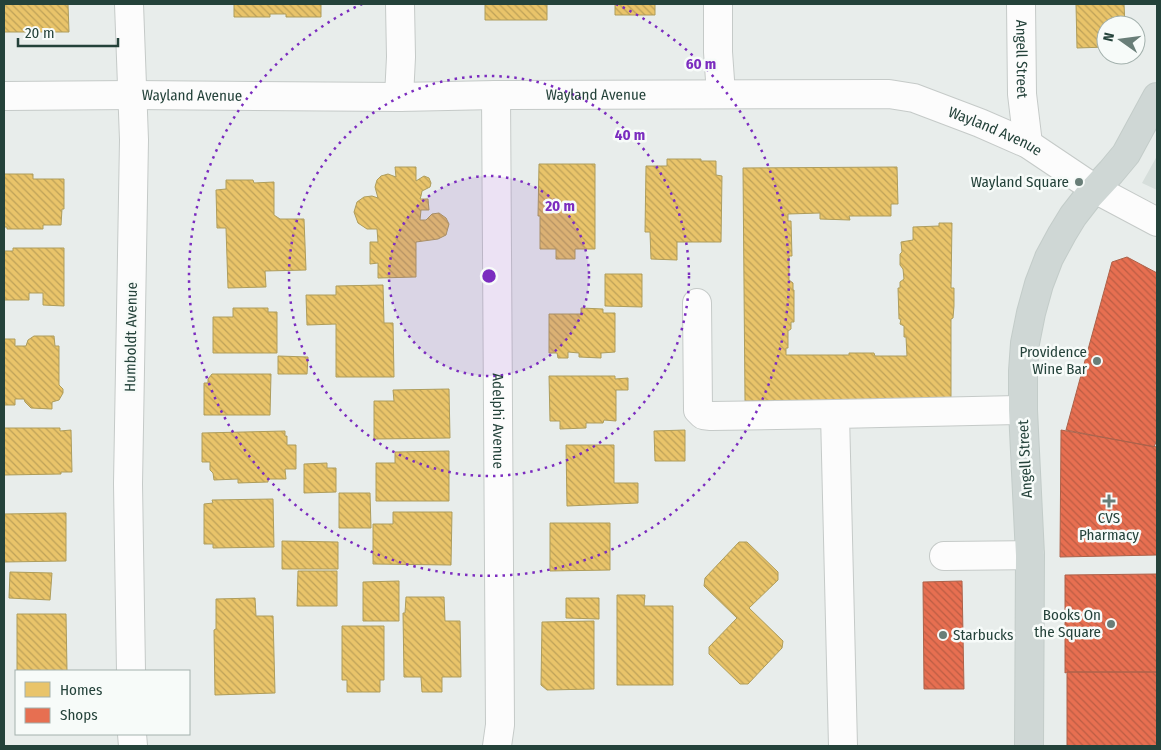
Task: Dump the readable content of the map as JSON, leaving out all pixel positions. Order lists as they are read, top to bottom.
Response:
{
  "streets": {
    "main road": ["Angell Street"],
    "street": ["Wayland Avenue", "Humboldt Avenue", "Adelphi Avenue"]
  },
  "crossings": [
    ["Angell Street", "Wayland Avenue"],
    ["Wayland Avenue", "Humboldt Avenue"],
    ["Wayland Avenue", "Adelphi Avenue"]
  ],
  "places": {
    "other": [
      "Wayland Square",
      "Providence Wine Bar",
      "Books On the Square",
      "Starbucks"
    ],
    "health": ["CVS Pharmacy"]
  },
  "legend": ["Homes", "Shops"],
  "scale_bar": "20 m",
  "north": "left",
  "rings": ["60 m", "40 m", "20 m"]
}
